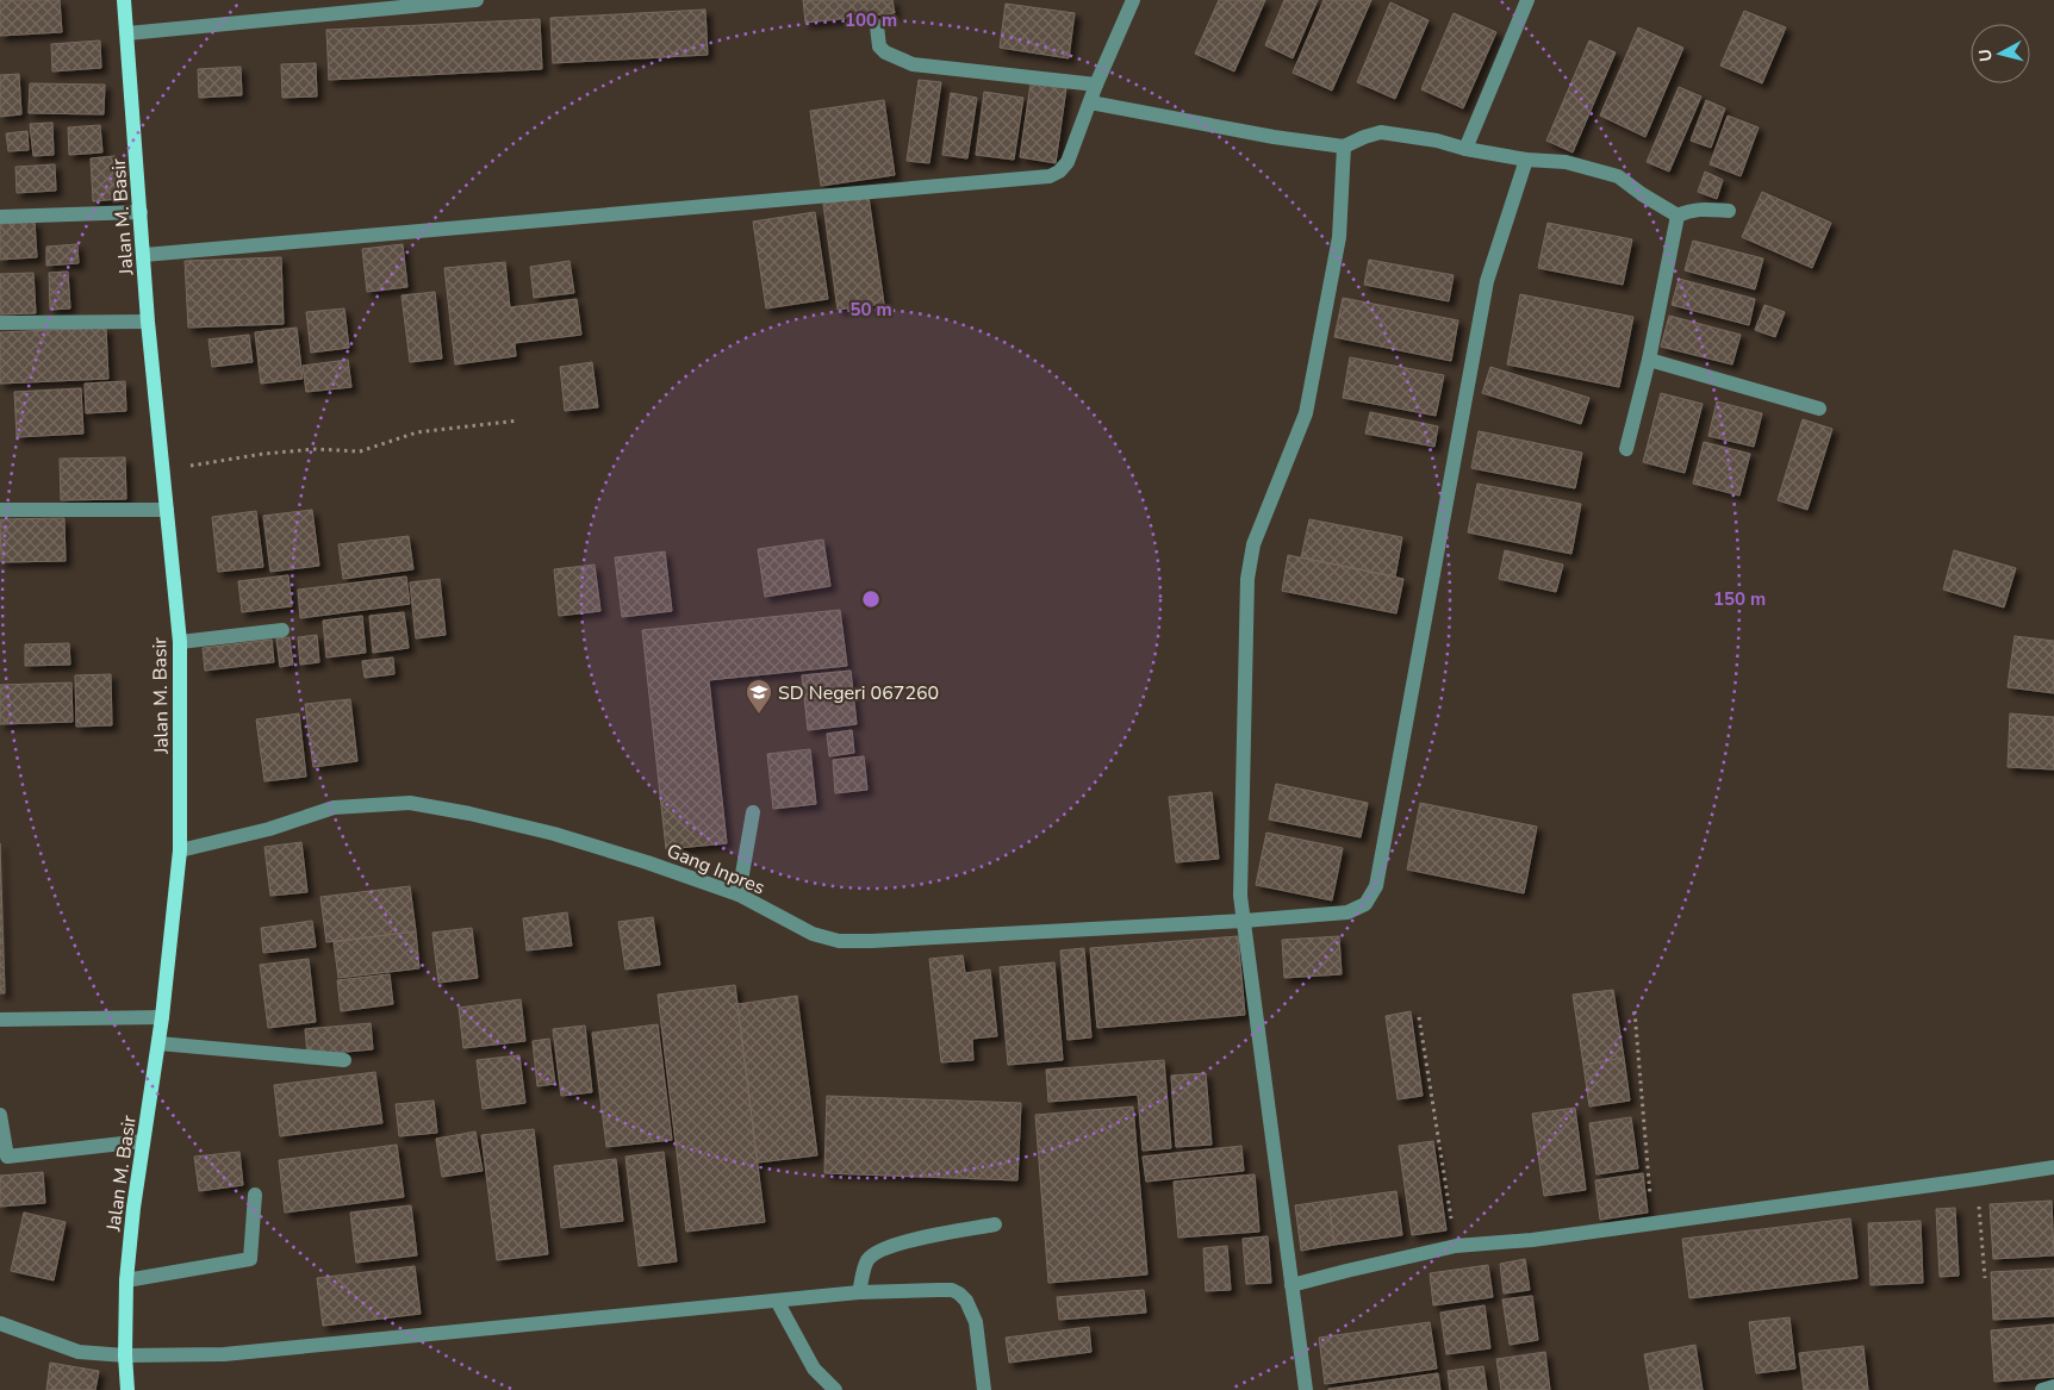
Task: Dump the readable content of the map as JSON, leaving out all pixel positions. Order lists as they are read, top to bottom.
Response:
{
  "streets": {
    "main road": ["Jalan M. Basir"],
    "street": ["Gang Inpres"]
  },
  "crossings": [
    ["Jalan M. Basir", "Gang Inpres"]
  ],
  "places": {
    "school or university": ["SD Negeri 067260"]
  },
  "north": "left",
  "rings": ["100 m", "50 m", "150 m"]
}
